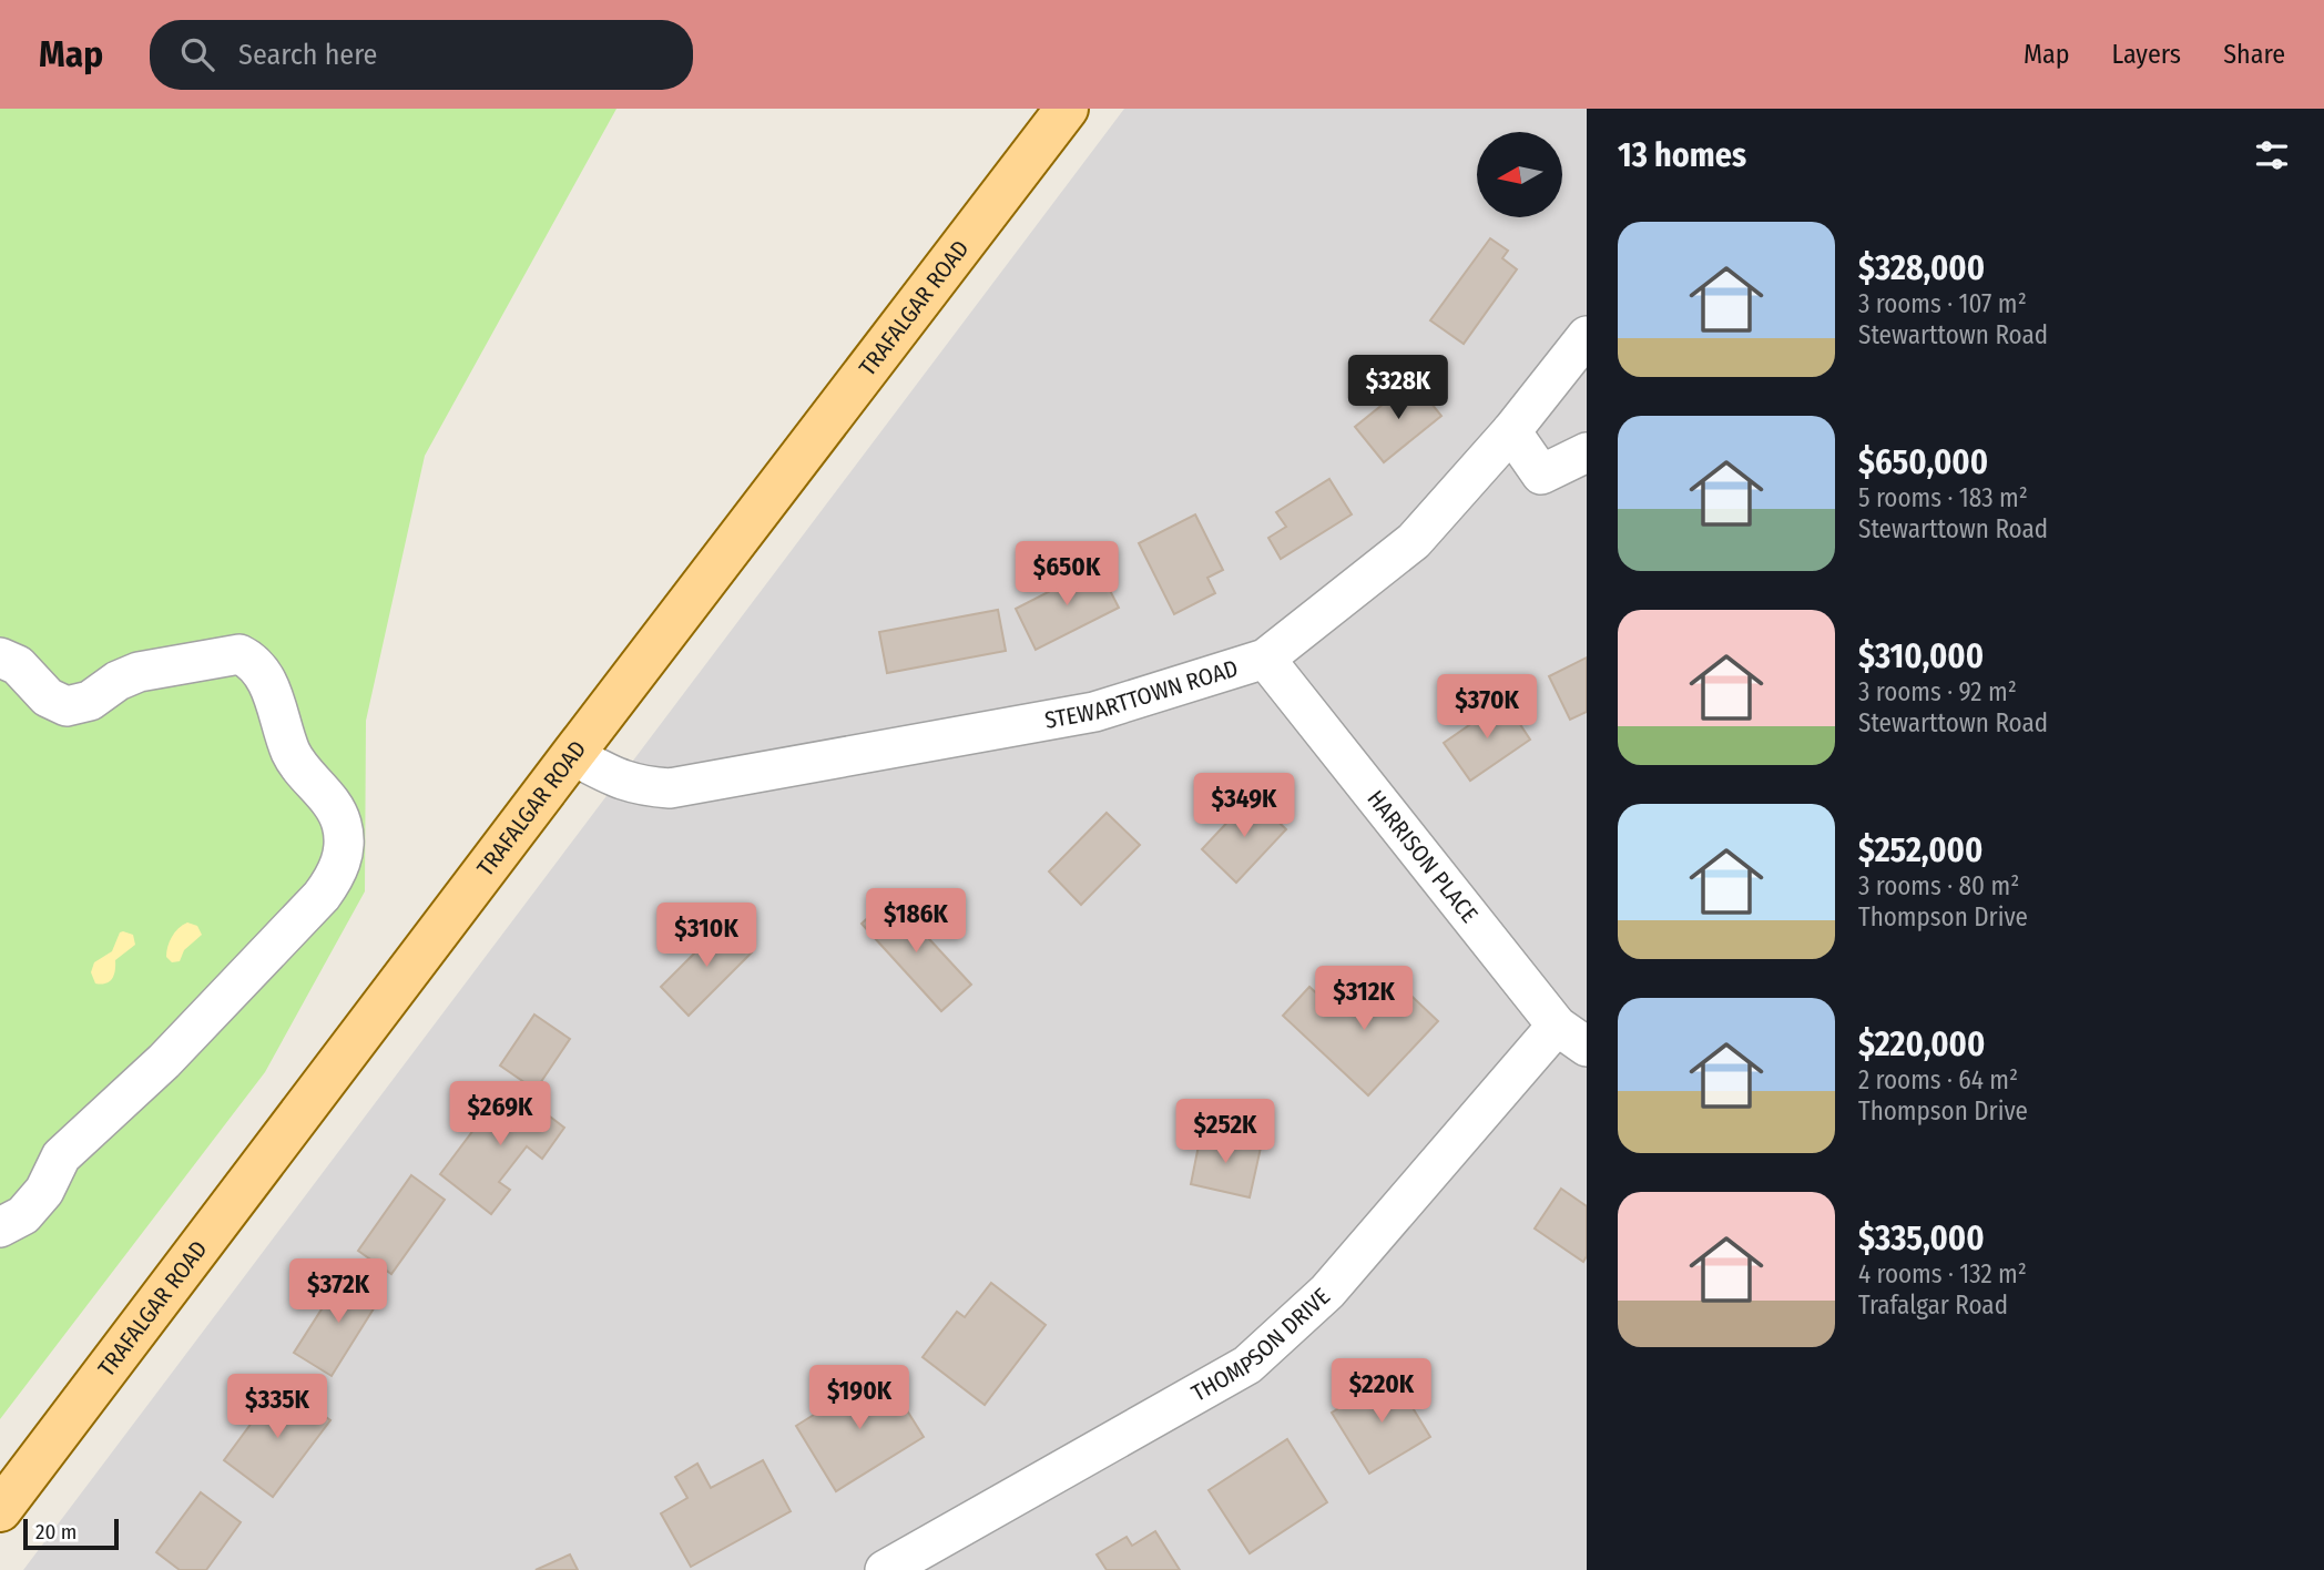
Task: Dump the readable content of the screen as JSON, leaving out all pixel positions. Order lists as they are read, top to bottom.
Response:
{
  "streets": {
    "main road": ["TRAFALGAR ROAD"],
    "street": ["STEWARTTOWN ROAD", "HARRISON PLACE", "THOMPSON DRIVE"]
  },
  "crossings": [
    ["TRAFALGAR ROAD", "STEWARTTOWN ROAD"],
    ["STEWARTTOWN ROAD", "HARRISON PLACE"],
    ["HARRISON PLACE", "THOMPSON DRIVE"]
  ],
  "scale_bar": "20 m",
  "north": "left",
  "page": {
    "header": "Map",
    "search": "Search here",
    "nav": ["Map", "Layers", "Share"],
    "heading": "13 homes",
    "list": [
      {
        "name": "$328,000",
        "note": "3 rooms · 107 m² · Stewarttown Road"
      },
      {
        "name": "$650,000",
        "note": "5 rooms · 183 m² · Stewarttown Road"
      },
      {
        "name": "$310,000",
        "note": "3 rooms · 92 m² · Stewarttown Road"
      },
      {
        "name": "$252,000",
        "note": "3 rooms · 80 m² · Thompson Drive"
      },
      {
        "name": "$220,000",
        "note": "2 rooms · 64 m² · Thompson Drive"
      },
      {
        "name": "$335,000",
        "note": "4 rooms · 132 m² · Trafalgar Road"
      }
    ],
    "price": [
      "$328K",
      "$650K",
      "$370K",
      "$349K",
      "$186K",
      "$310K",
      "$312K",
      "$269K",
      "$252K",
      "$372K",
      "$220K",
      "$190K",
      "$335K"
    ],
    "scale": "20 m"
  }
}
